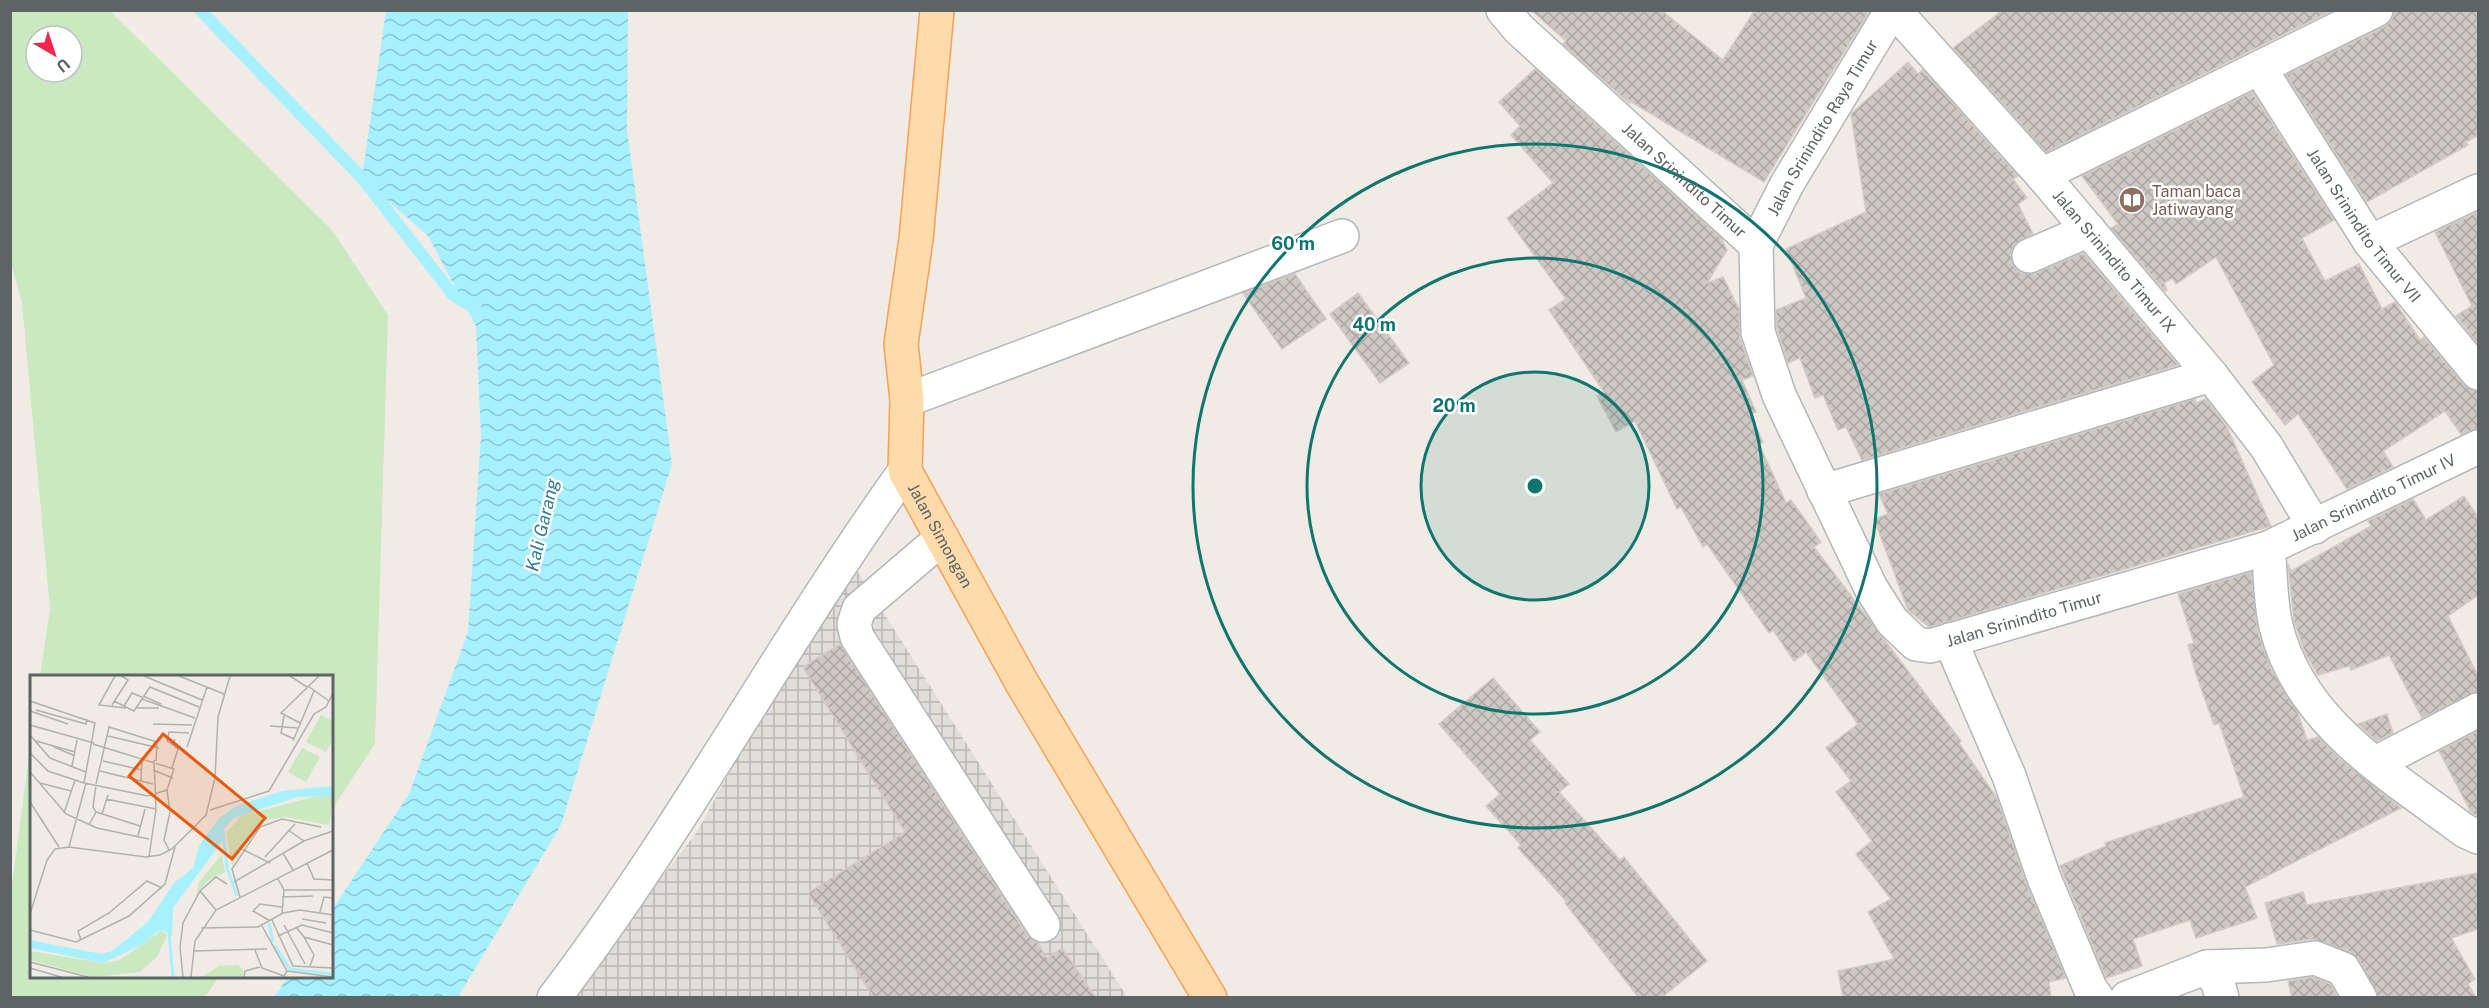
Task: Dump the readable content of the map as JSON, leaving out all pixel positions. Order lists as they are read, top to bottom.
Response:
{
  "streets": {
    "main road": ["Jalan Simongan"],
    "street": [
      "Jalan Srinindito Raya Timur",
      "Jalan Srinindito Timur",
      "Jalan Srinindito Timur VII",
      "Jalan Srinindito Timur IX",
      "Jalan Srinindito Timur IV"
    ]
  },
  "crossings": [
    ["Jalan Srinindito Raya Timur", "Jalan Srinindito Timur"],
    ["Jalan Srinindito Raya Timur", "Jalan Srinindito Timur IX"],
    ["Jalan Srinindito Timur", "Jalan Srinindito Timur IV"],
    ["Jalan Srinindito Timur IX", "Jalan Srinindito Timur IV"]
  ],
  "water": ["Kali Garang"],
  "places": {
    "library": ["Taman baca Jatiwayang"]
  },
  "north": "bottom right",
  "rings": ["60 m", "40 m", "20 m"]
}
